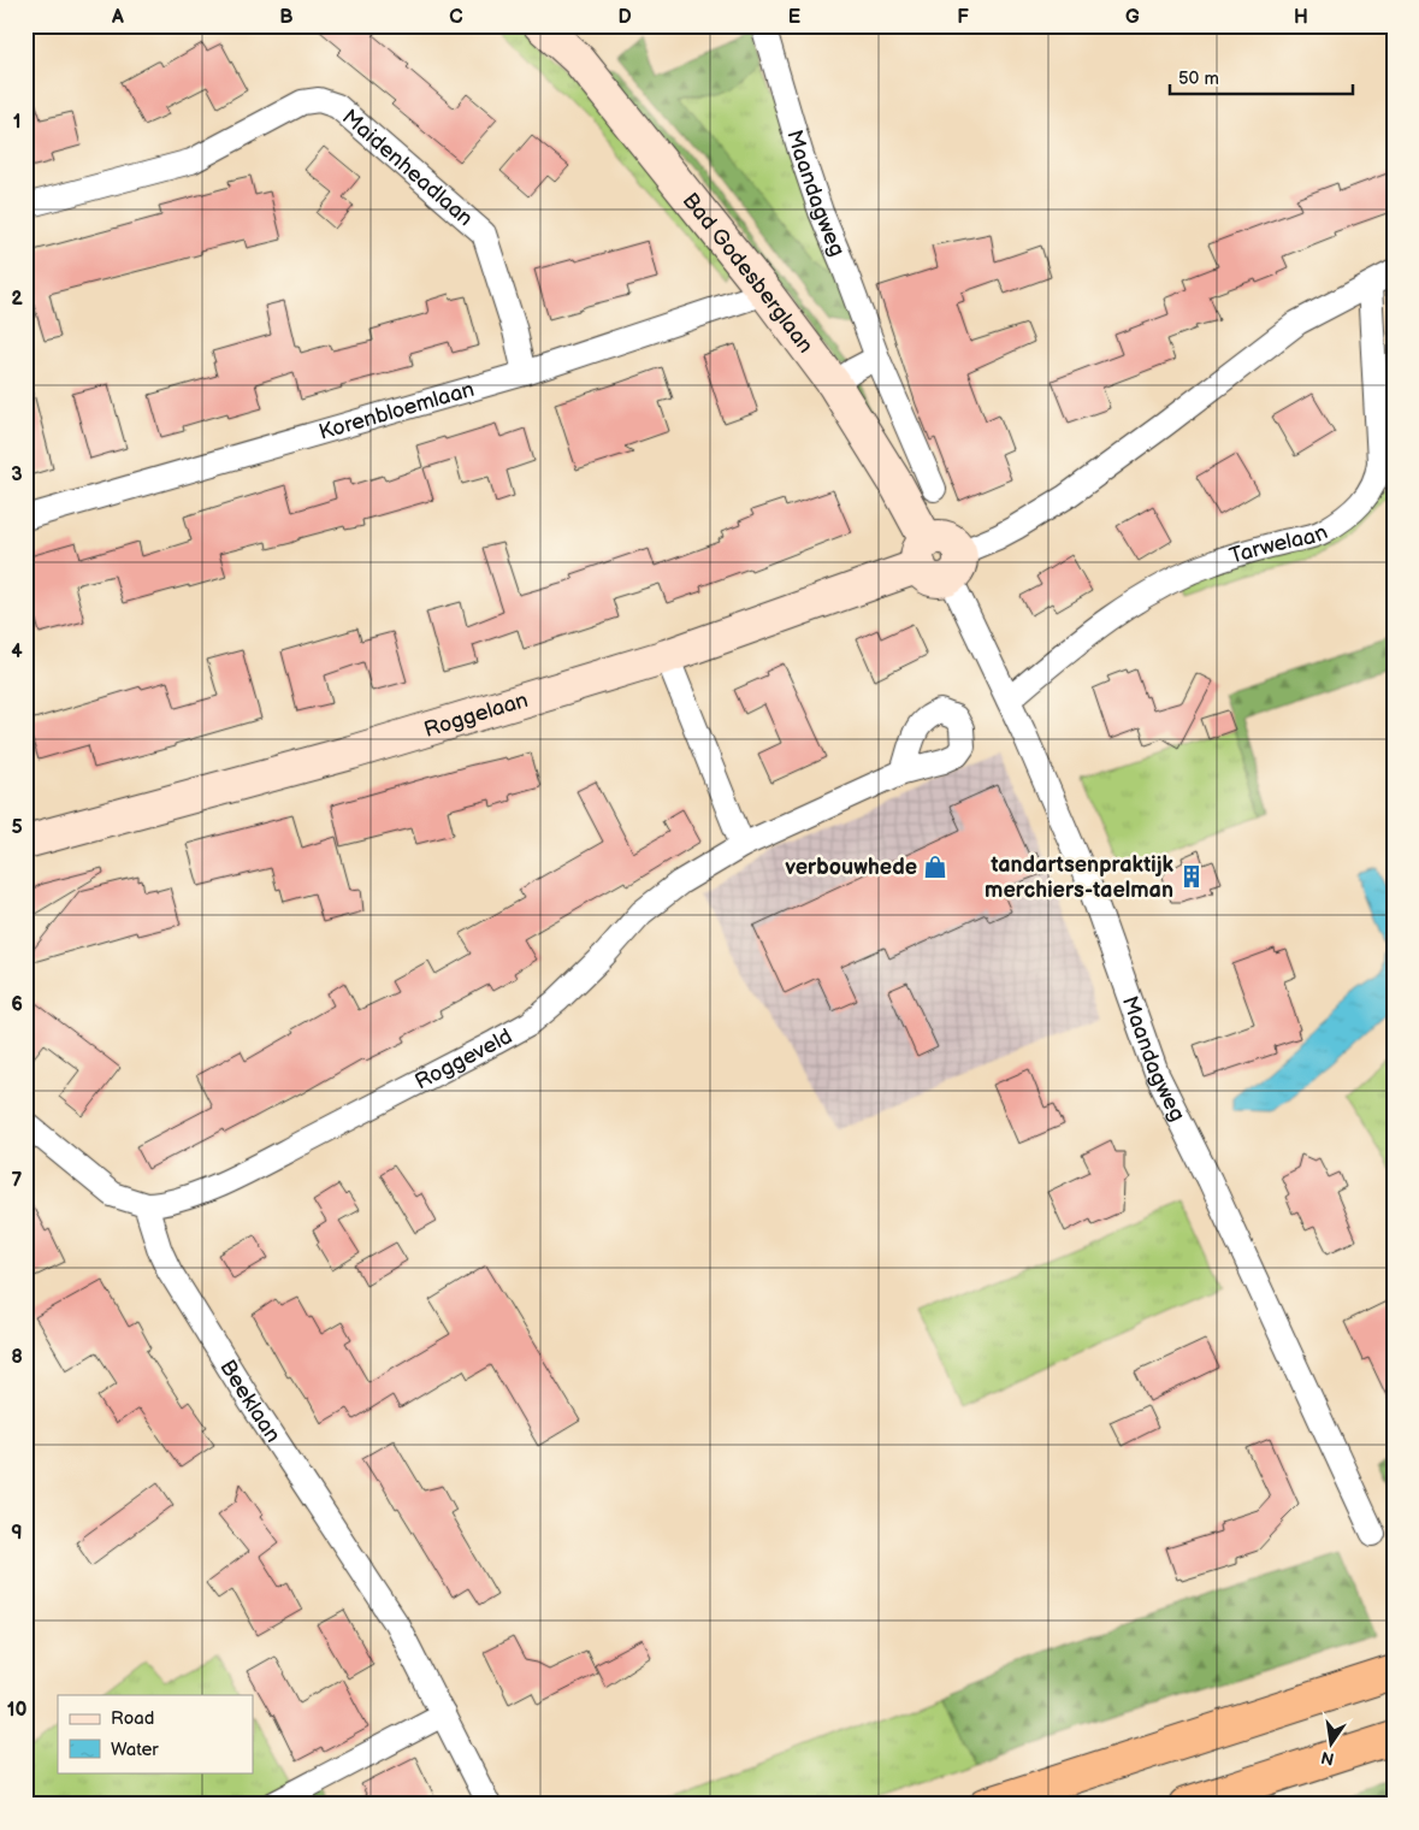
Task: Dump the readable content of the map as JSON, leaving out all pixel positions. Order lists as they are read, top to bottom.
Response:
{
  "streets": {
    "street": [
      "Maidenheadlaan",
      "Maandagweg",
      "Bad Godesberglaan",
      "Korenbloemlaan",
      "Tarwelaan",
      "Roggelaan",
      "Roggeveld",
      "Beeklaan"
    ]
  },
  "crossings": [
    ["Maidenheadlaan", "Korenbloemlaan"],
    ["Maandagweg", "Tarwelaan"],
    ["Bad Godesberglaan", "Korenbloemlaan"],
    ["Bad Godesberglaan", "Roggelaan"],
    ["Roggeveld", "Beeklaan"]
  ],
  "places": {
    "shop": ["verbouwhede"],
    "building": ["tandartsenpraktijk merchiers-taelman"]
  },
  "legend": ["Road", "Water"],
  "scale_bar": "50 m",
  "north": "bottom",
  "grid": {
    "columns": [
      "A",
      "B",
      "C",
      "D",
      "E",
      "F",
      "G",
      "H"
    ],
    "rows": [
      "1",
      "2",
      "3",
      "4",
      "5",
      "6",
      "7",
      "8",
      "9",
      "10"
    ]
  }
}
